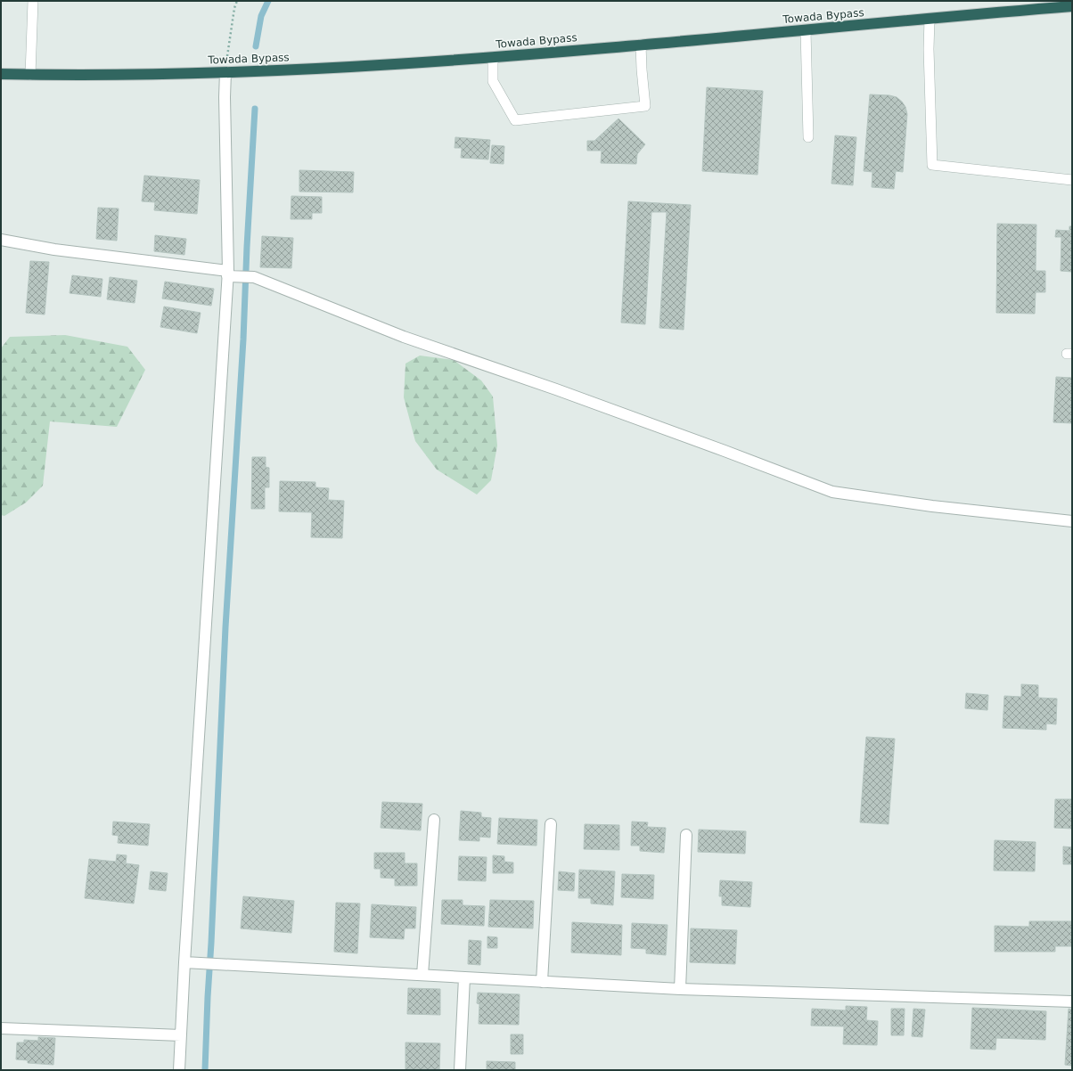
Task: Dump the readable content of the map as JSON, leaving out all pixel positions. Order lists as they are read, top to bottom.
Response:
{
  "streets": {
    "highway": ["Towada Bypass"]
  }
}
